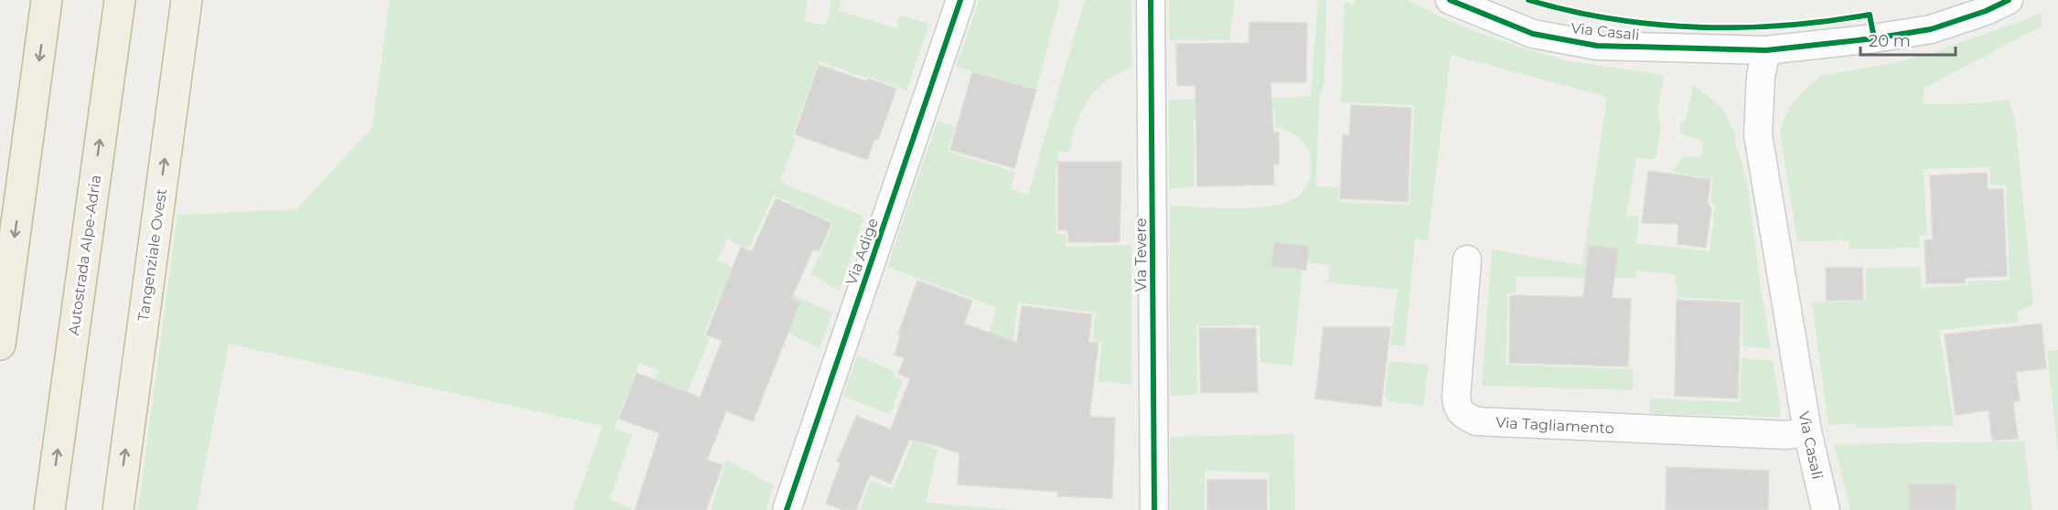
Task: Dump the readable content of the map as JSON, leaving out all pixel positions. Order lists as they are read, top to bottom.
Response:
{
  "streets": {
    "highway": ["Autostrada Alpe-Adria", "Tangenziale Ovest"],
    "street": [
      "Via Casali",
      "Via Adige",
      "Via Tevere",
      "Via Tagliamento"
    ]
  },
  "crossings": [
    ["Via Casali", "Via Tagliamento"]
  ],
  "scale_bar": "20 m"
}
